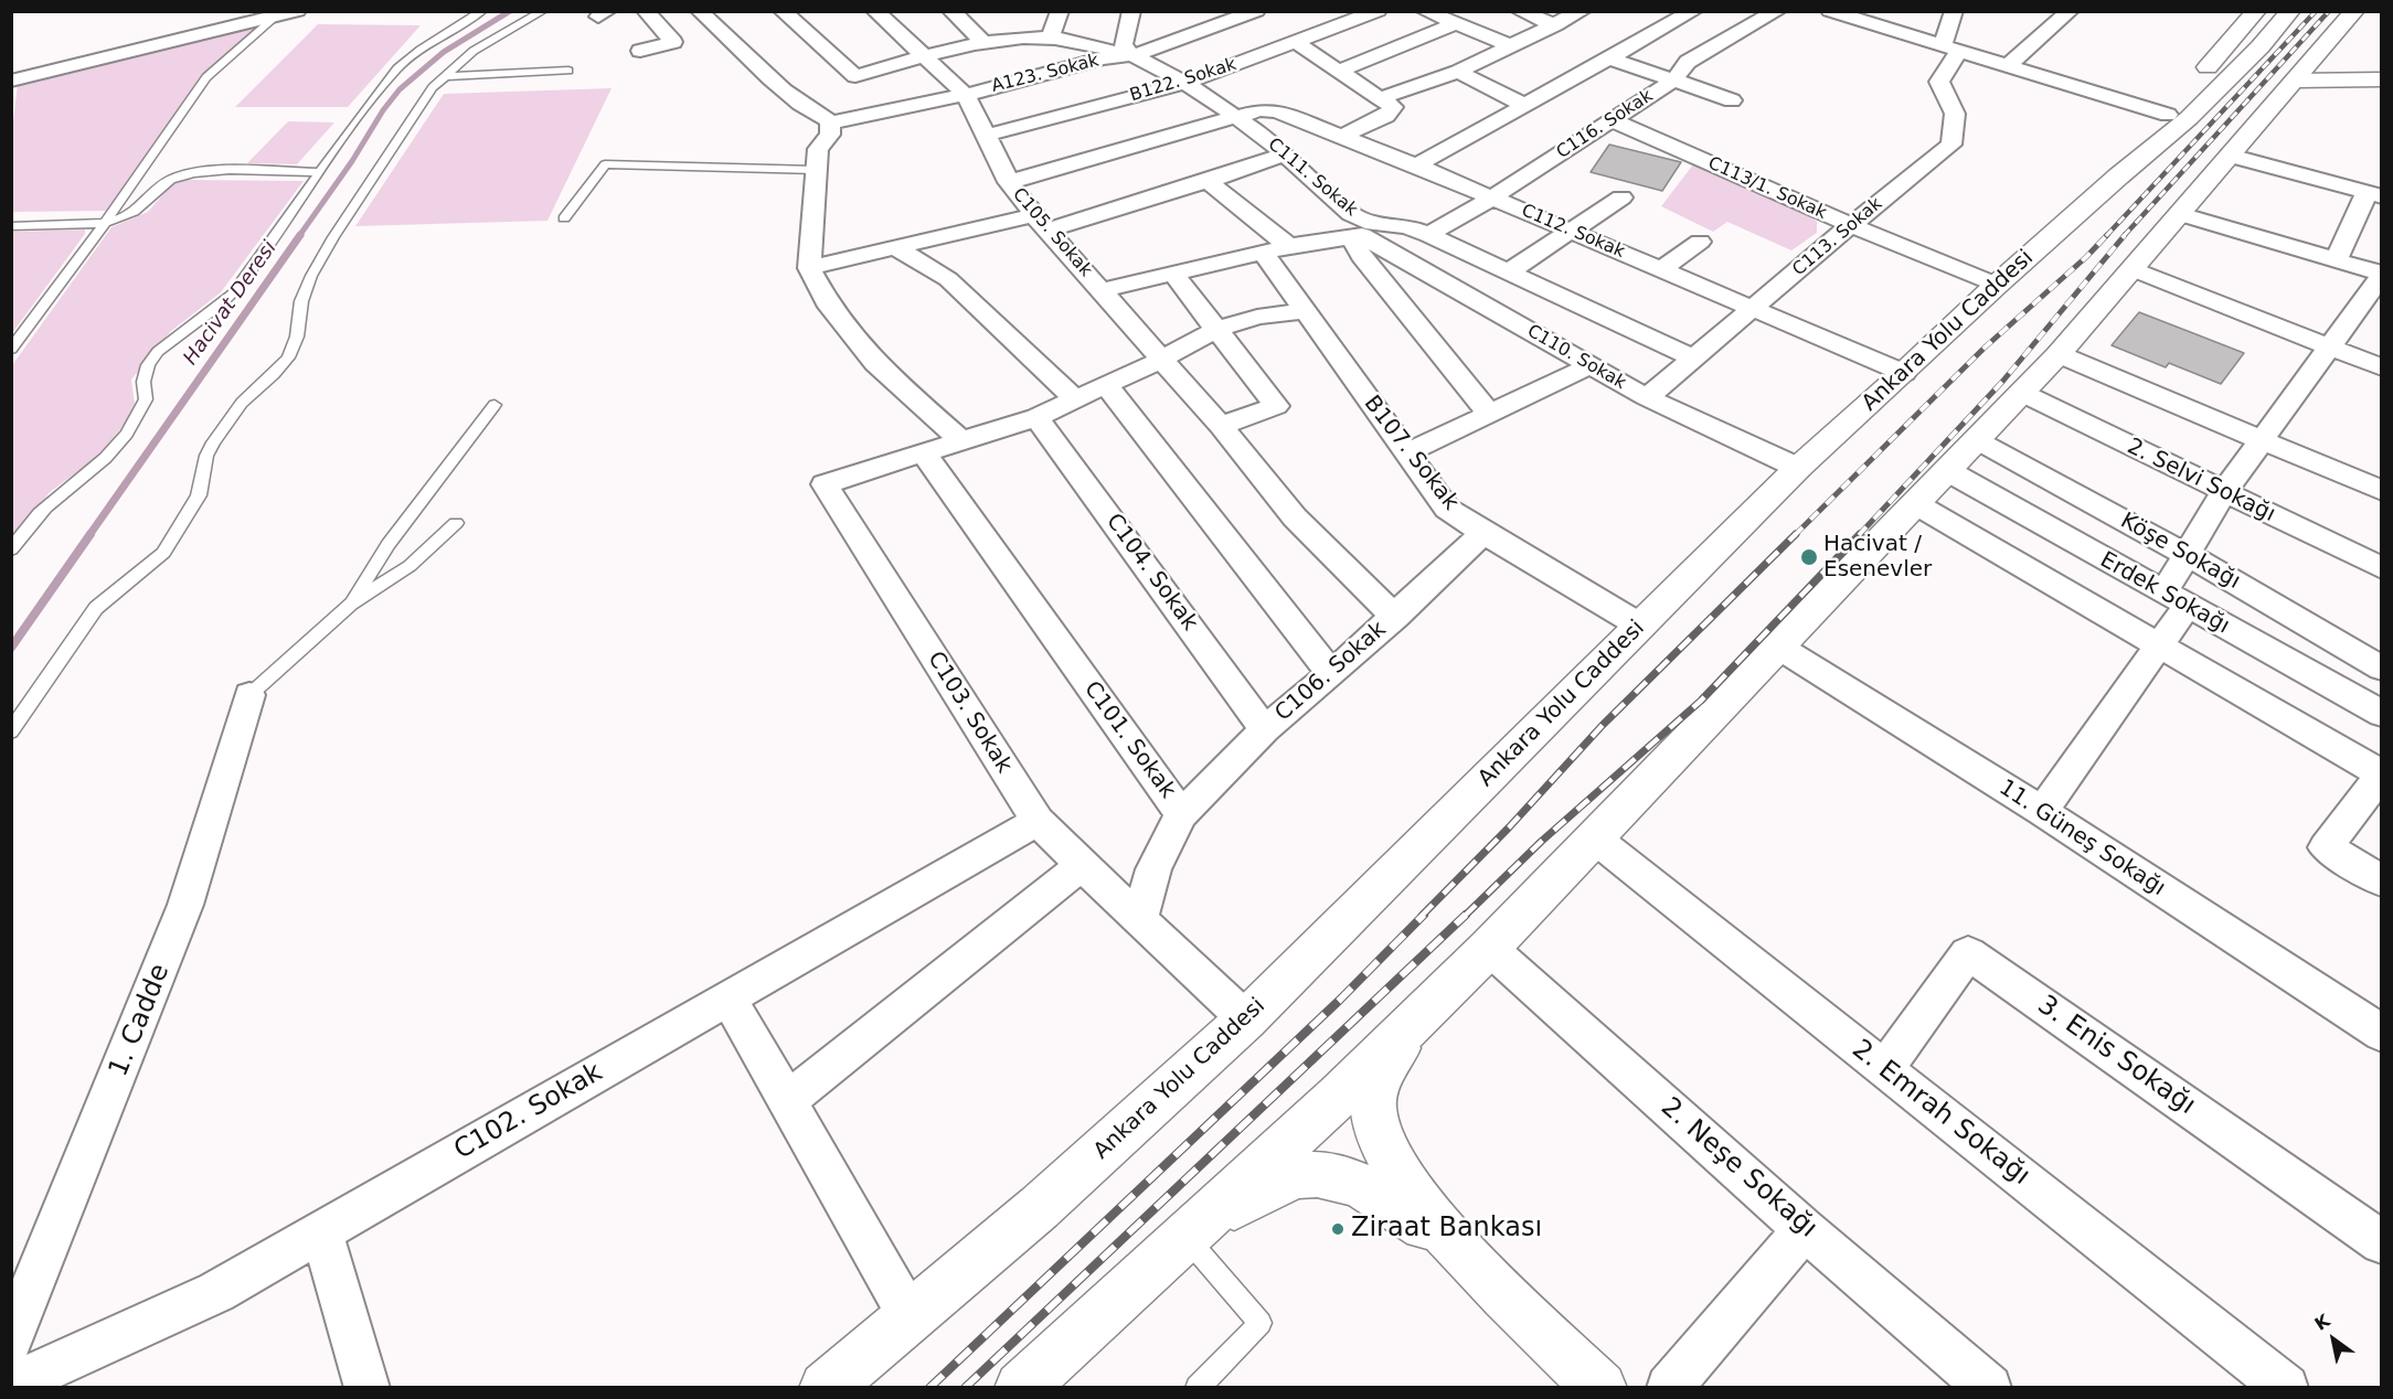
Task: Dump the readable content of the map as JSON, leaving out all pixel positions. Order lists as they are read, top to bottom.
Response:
{
  "streets": {
    "main road": ["Ankara Yolu Caddesi"],
    "street": [
      "A123. Sokak",
      "B122. Sokak",
      "C116. Sokak",
      "C111. Sokak",
      "C113/1. Sokak",
      "C112. Sokak",
      "C105. Sokak",
      "C113. Sokak",
      "C110. Sokak",
      "B107. Sokak",
      "2. Selvi Sokağı",
      "Köşe Sokağı",
      "C104. Sokak",
      "Erdek Sokağı",
      "C106. Sokak",
      "C103. Sokak",
      "C101. Sokak",
      "11. Güneş Sokağı",
      "1. Cadde",
      "3. Enis Sokağı",
      "C102. Sokak",
      "2. Emrah Sokağı",
      "2. Neşe Sokağı"
    ]
  },
  "crossings": [
    ["A123. Sokak", "C111. Sokak"],
    ["A123. Sokak", "C105. Sokak"],
    ["B122. Sokak", "C111. Sokak"],
    ["B122. Sokak", "C105. Sokak"],
    ["C116. Sokak", "C111. Sokak"],
    ["C116. Sokak", "C113/1. Sokak"],
    ["C116. Sokak", "C112. Sokak"],
    ["C111. Sokak", "C112. Sokak"],
    ["C111. Sokak", "C113. Sokak"],
    ["C111. Sokak", "C110. Sokak"],
    ["C113/1. Sokak", "C113. Sokak"],
    ["C113/1. Sokak", "Ankara Yolu Caddesi"],
    ["C112. Sokak", "C105. Sokak"],
    ["C112. Sokak", "C113. Sokak"],
    ["C112. Sokak", "Ankara Yolu Caddesi"],
    ["C105. Sokak", "C106. Sokak"],
    ["C113. Sokak", "C110. Sokak"],
    ["Ankara Yolu Caddesi", "C110. Sokak"],
    ["Ankara Yolu Caddesi", "B107. Sokak"],
    ["B107. Sokak", "C106. Sokak"],
    ["C104. Sokak", "C106. Sokak"],
    ["C106. Sokak", "C101. Sokak"],
    ["C103. Sokak", "C101. Sokak"],
    ["C103. Sokak", "C102. Sokak"],
    ["3. Enis Sokağı", "2. Emrah Sokağı"]
  ],
  "water": ["Hacivat Deresi"],
  "places": ["Hacivat / Esenevler", "Ziraat Bankası"],
  "north": "top left"
}
